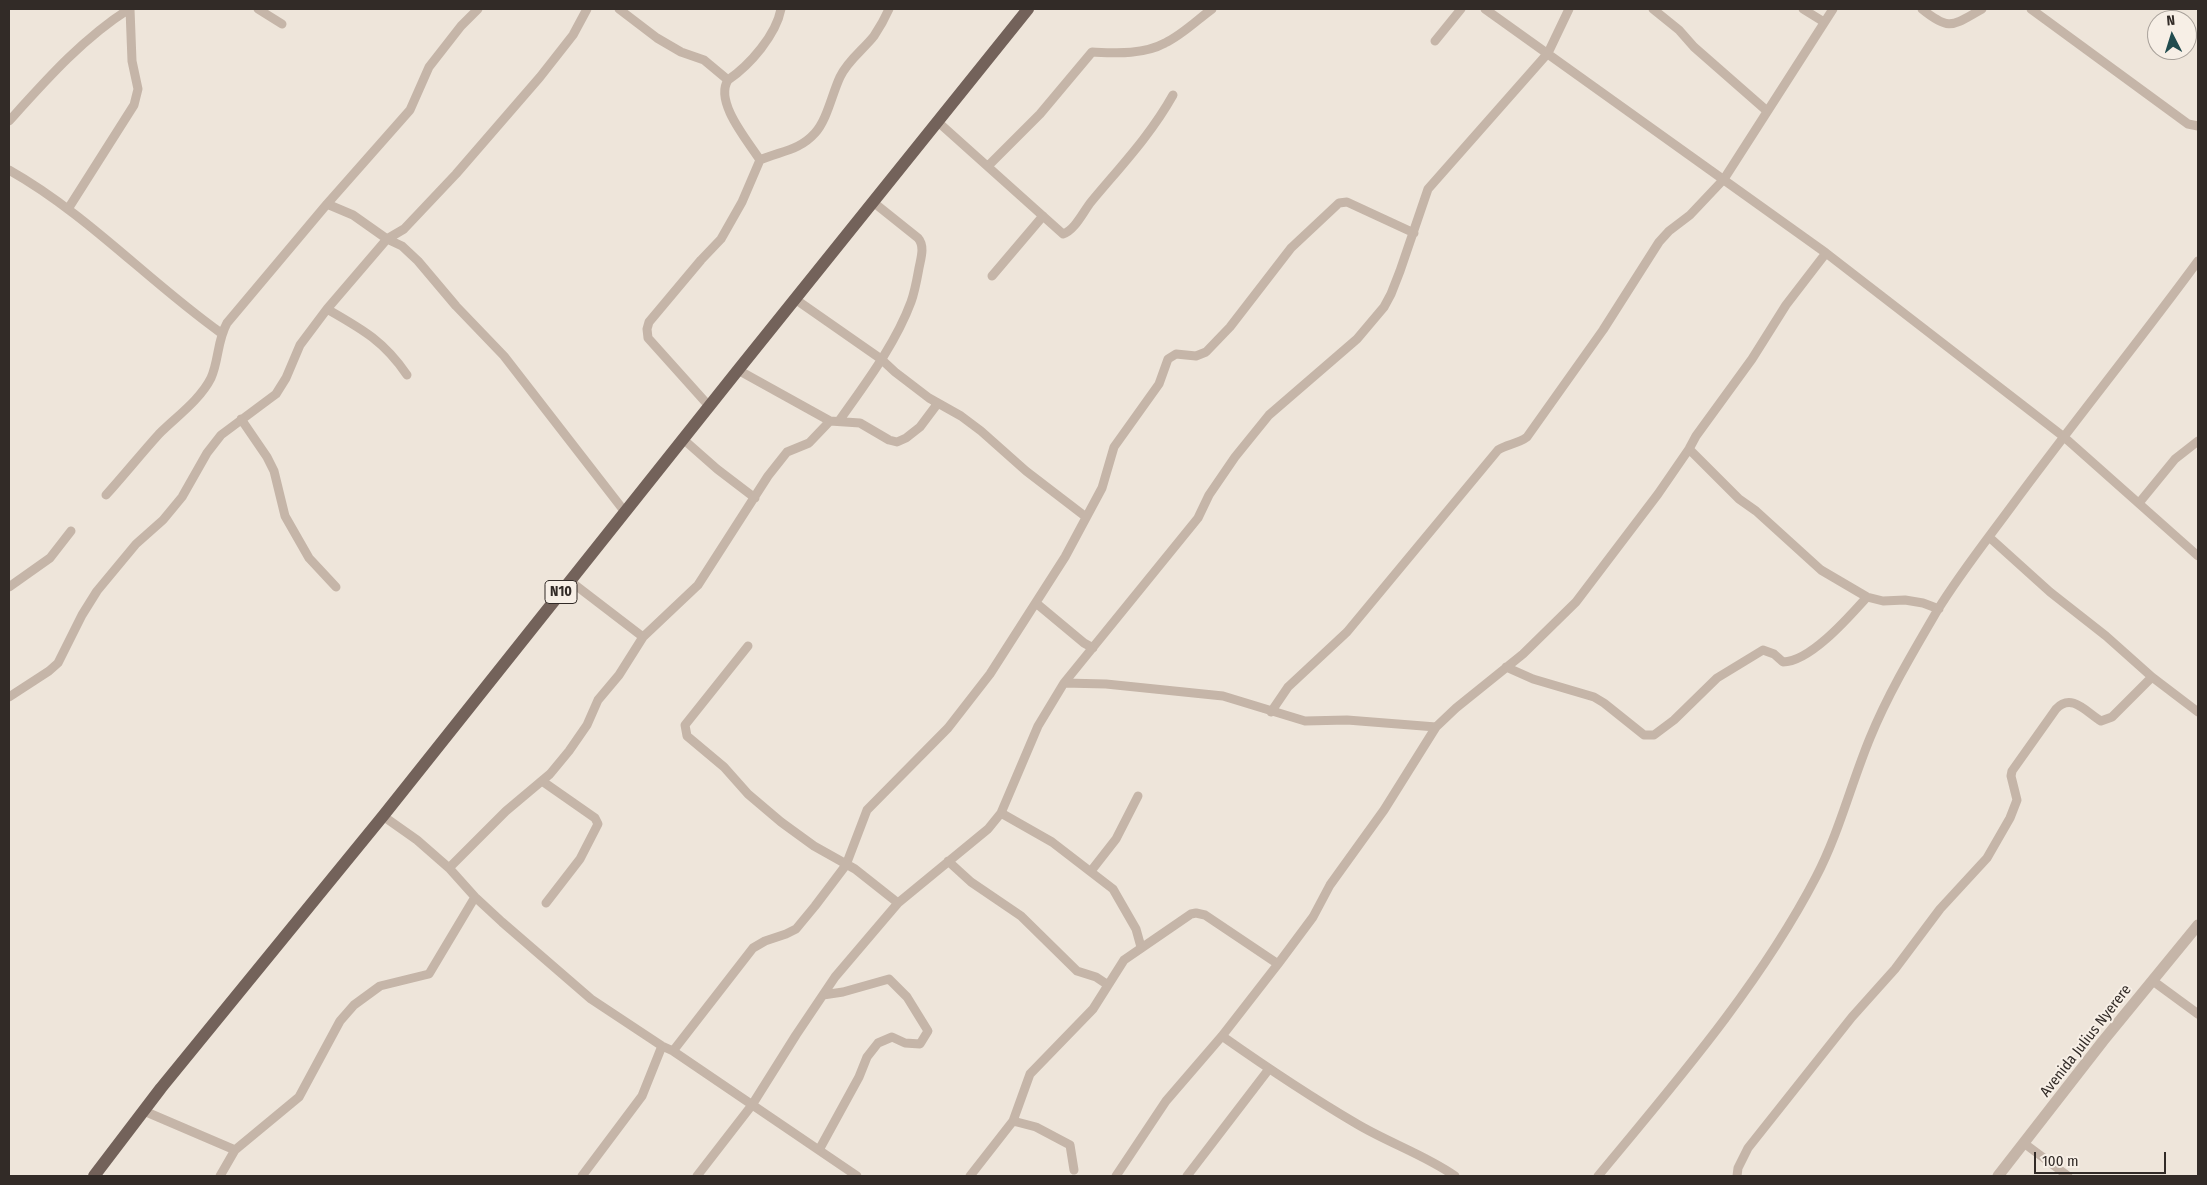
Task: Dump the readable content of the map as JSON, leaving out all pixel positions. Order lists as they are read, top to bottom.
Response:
{
  "streets": {
    "main road": ["N10"],
    "street": ["Avenida Julius Nyerere"]
  },
  "scale_bar": "100 m",
  "north": "top"
}
